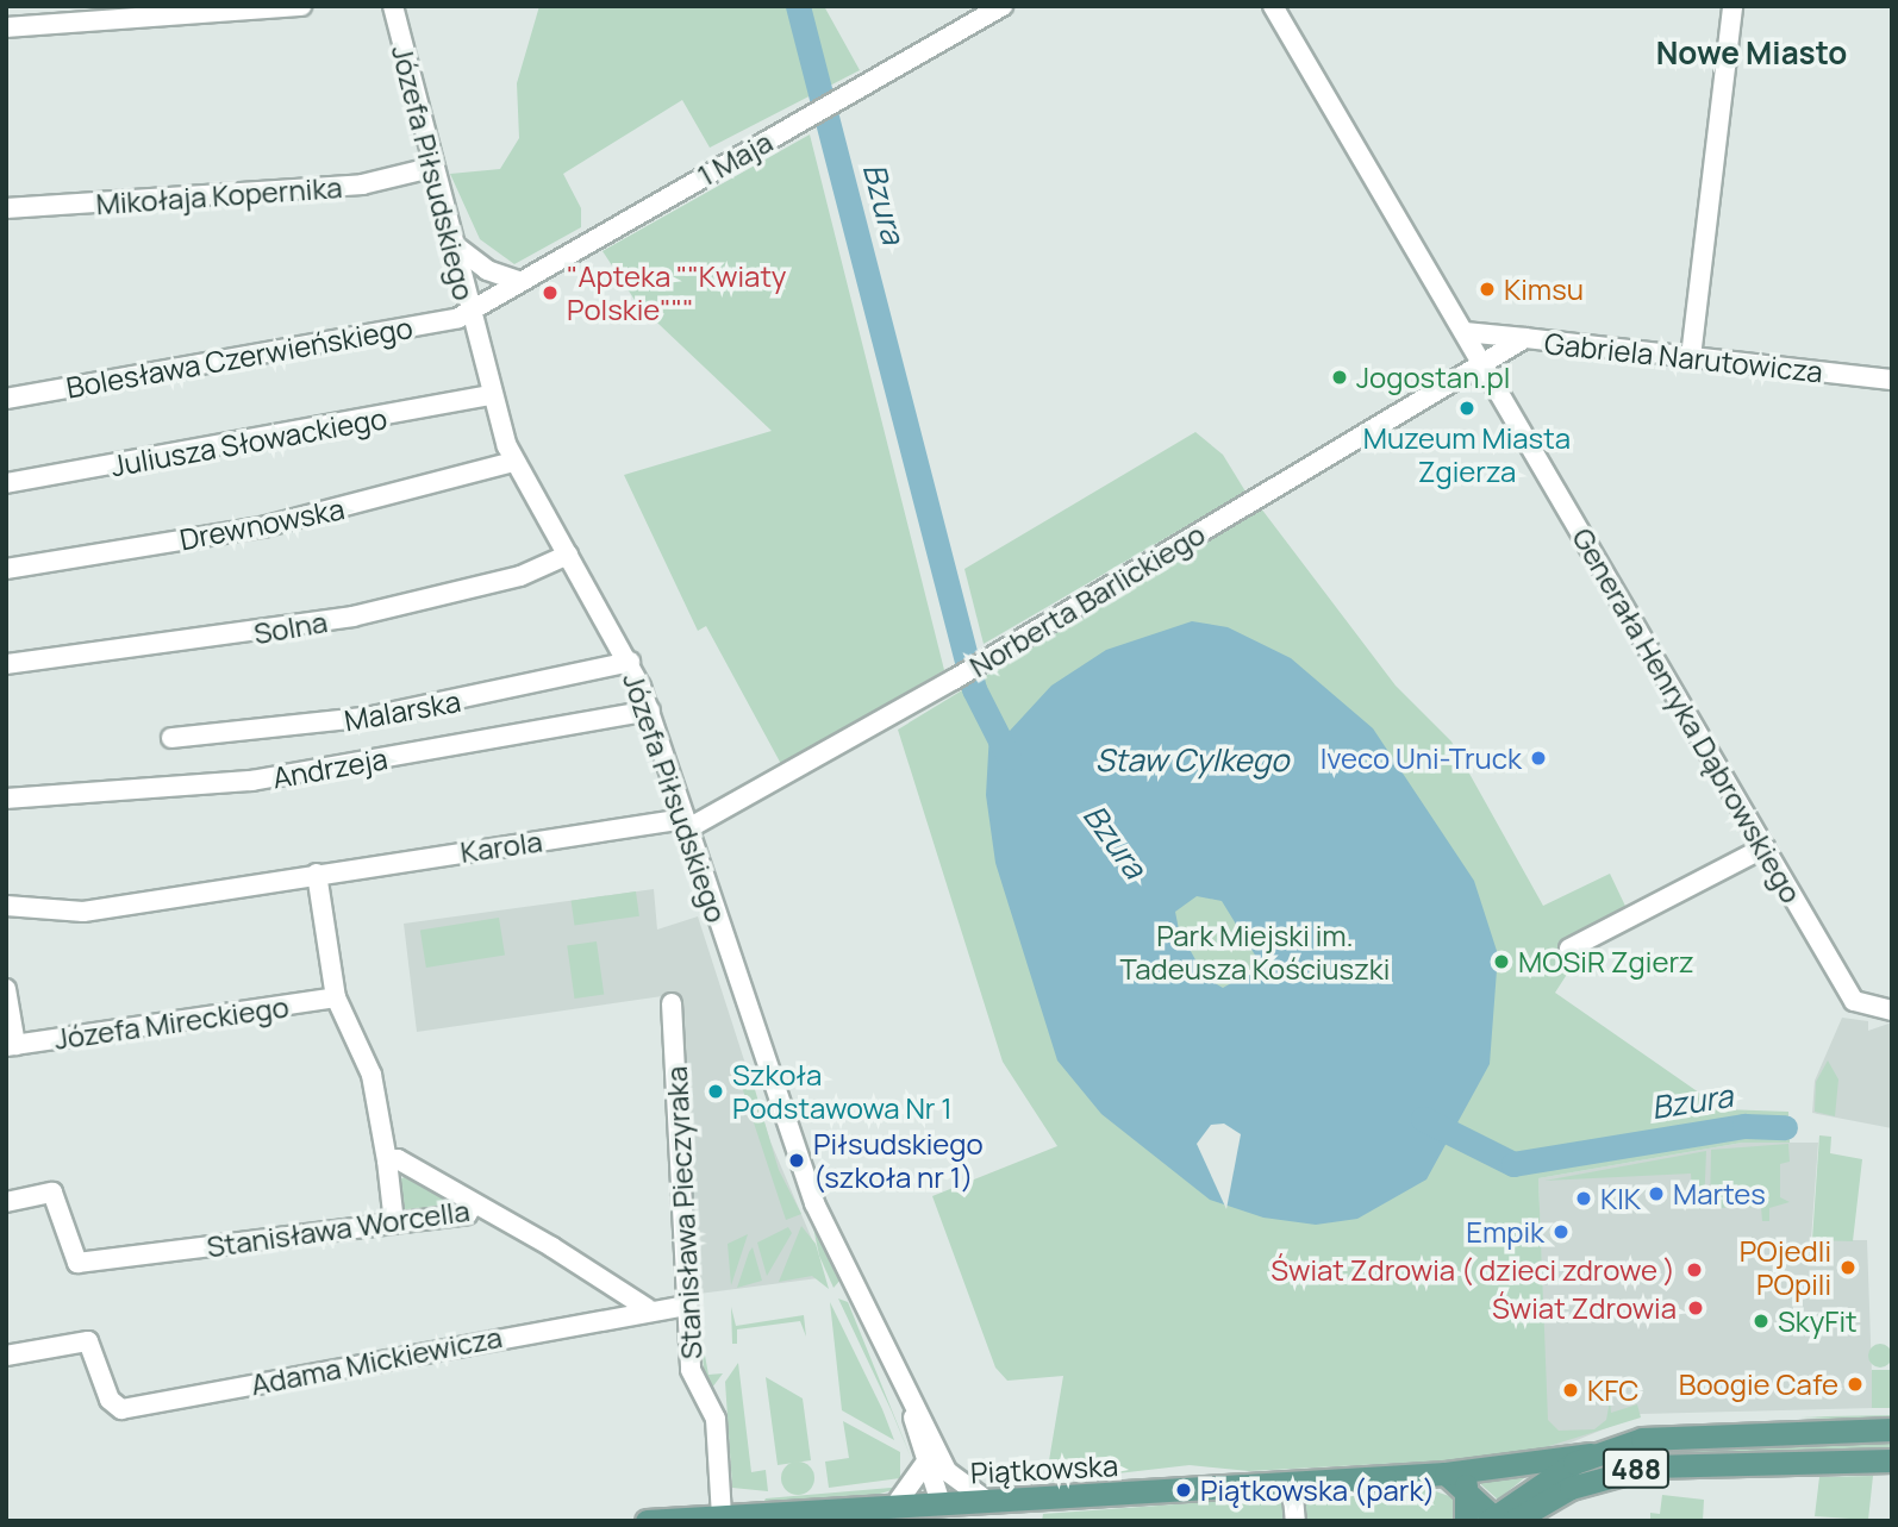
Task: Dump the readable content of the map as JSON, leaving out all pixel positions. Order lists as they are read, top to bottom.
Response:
{
  "streets": {
    "main road": ["Piątkowska", "488"],
    "street": [
      "1 Maja",
      "Józefa Piłsudskiego",
      "Mikołaja Kopernika",
      "Bolesława Czerwieńskiego",
      "Gabriela Narutowicza",
      "Juliusza Słowackiego",
      "Drewnowska",
      "Norberta Barlickiego",
      "Solna",
      "Malarska",
      "Generała Henryka Dąbrowskiego",
      "Andrzeja",
      "Karola",
      "Józefa Mireckiego",
      "Stanisława Pieczyraka",
      "Stanisława Worcella",
      "Adama Mickiewicza"
    ]
  },
  "crossings": [
    ["1 Maja", "Józefa Piłsudskiego"],
    ["1 Maja", "Bolesława Czerwieńskiego"],
    ["Józefa Piłsudskiego", "Mikołaja Kopernika"],
    ["Józefa Piłsudskiego", "Bolesława Czerwieńskiego"],
    ["Józefa Piłsudskiego", "Juliusza Słowackiego"],
    ["Józefa Piłsudskiego", "Drewnowska"],
    ["Józefa Piłsudskiego", "Norberta Barlickiego"],
    ["Józefa Piłsudskiego", "Solna"],
    ["Józefa Piłsudskiego", "Malarska"],
    ["Józefa Piłsudskiego", "Andrzeja"],
    ["Józefa Piłsudskiego", "Karola"],
    ["Józefa Piłsudskiego", "Piątkowska"],
    ["Gabriela Narutowicza", "Norberta Barlickiego"],
    ["Gabriela Narutowicza", "Generała Henryka Dąbrowskiego"],
    ["Norberta Barlickiego", "Generała Henryka Dąbrowskiego"],
    ["Norberta Barlickiego", "Karola"],
    ["Stanisława Pieczyraka", "Adama Mickiewicza"],
    ["Stanisława Pieczyraka", "Piątkowska"],
    ["Stanisława Worcella", "Adama Mickiewicza"],
    ["Piątkowska", "488"]
  ],
  "districts": ["Nowe Miasto"],
  "water": ["Bzura", "Staw Cylkego"],
  "parks": ["Park Miejski im. Tadeusza Kościuszki"],
  "places": [
    "Kimsu",
    "\"Apteka \"\"Kwiaty Polskie\"\"\"",
    "Jogostan.pl",
    "Muzeum Miasta Zgierza",
    "Iveco Uni-Truck",
    "MOSiR Zgierz",
    "Szkoła Podstawowa Nr 1",
    "Piłsudskiego (szkoła nr 1)",
    "Martes",
    "KIK",
    "Empik",
    "POjedli POpili",
    "Świat Zdrowia ( dzieci zdrowe )",
    "Świat Zdrowia",
    "SkyFit",
    "Boogie Cafe",
    "KFC",
    "Piątkowska (park)"
  ]
}
